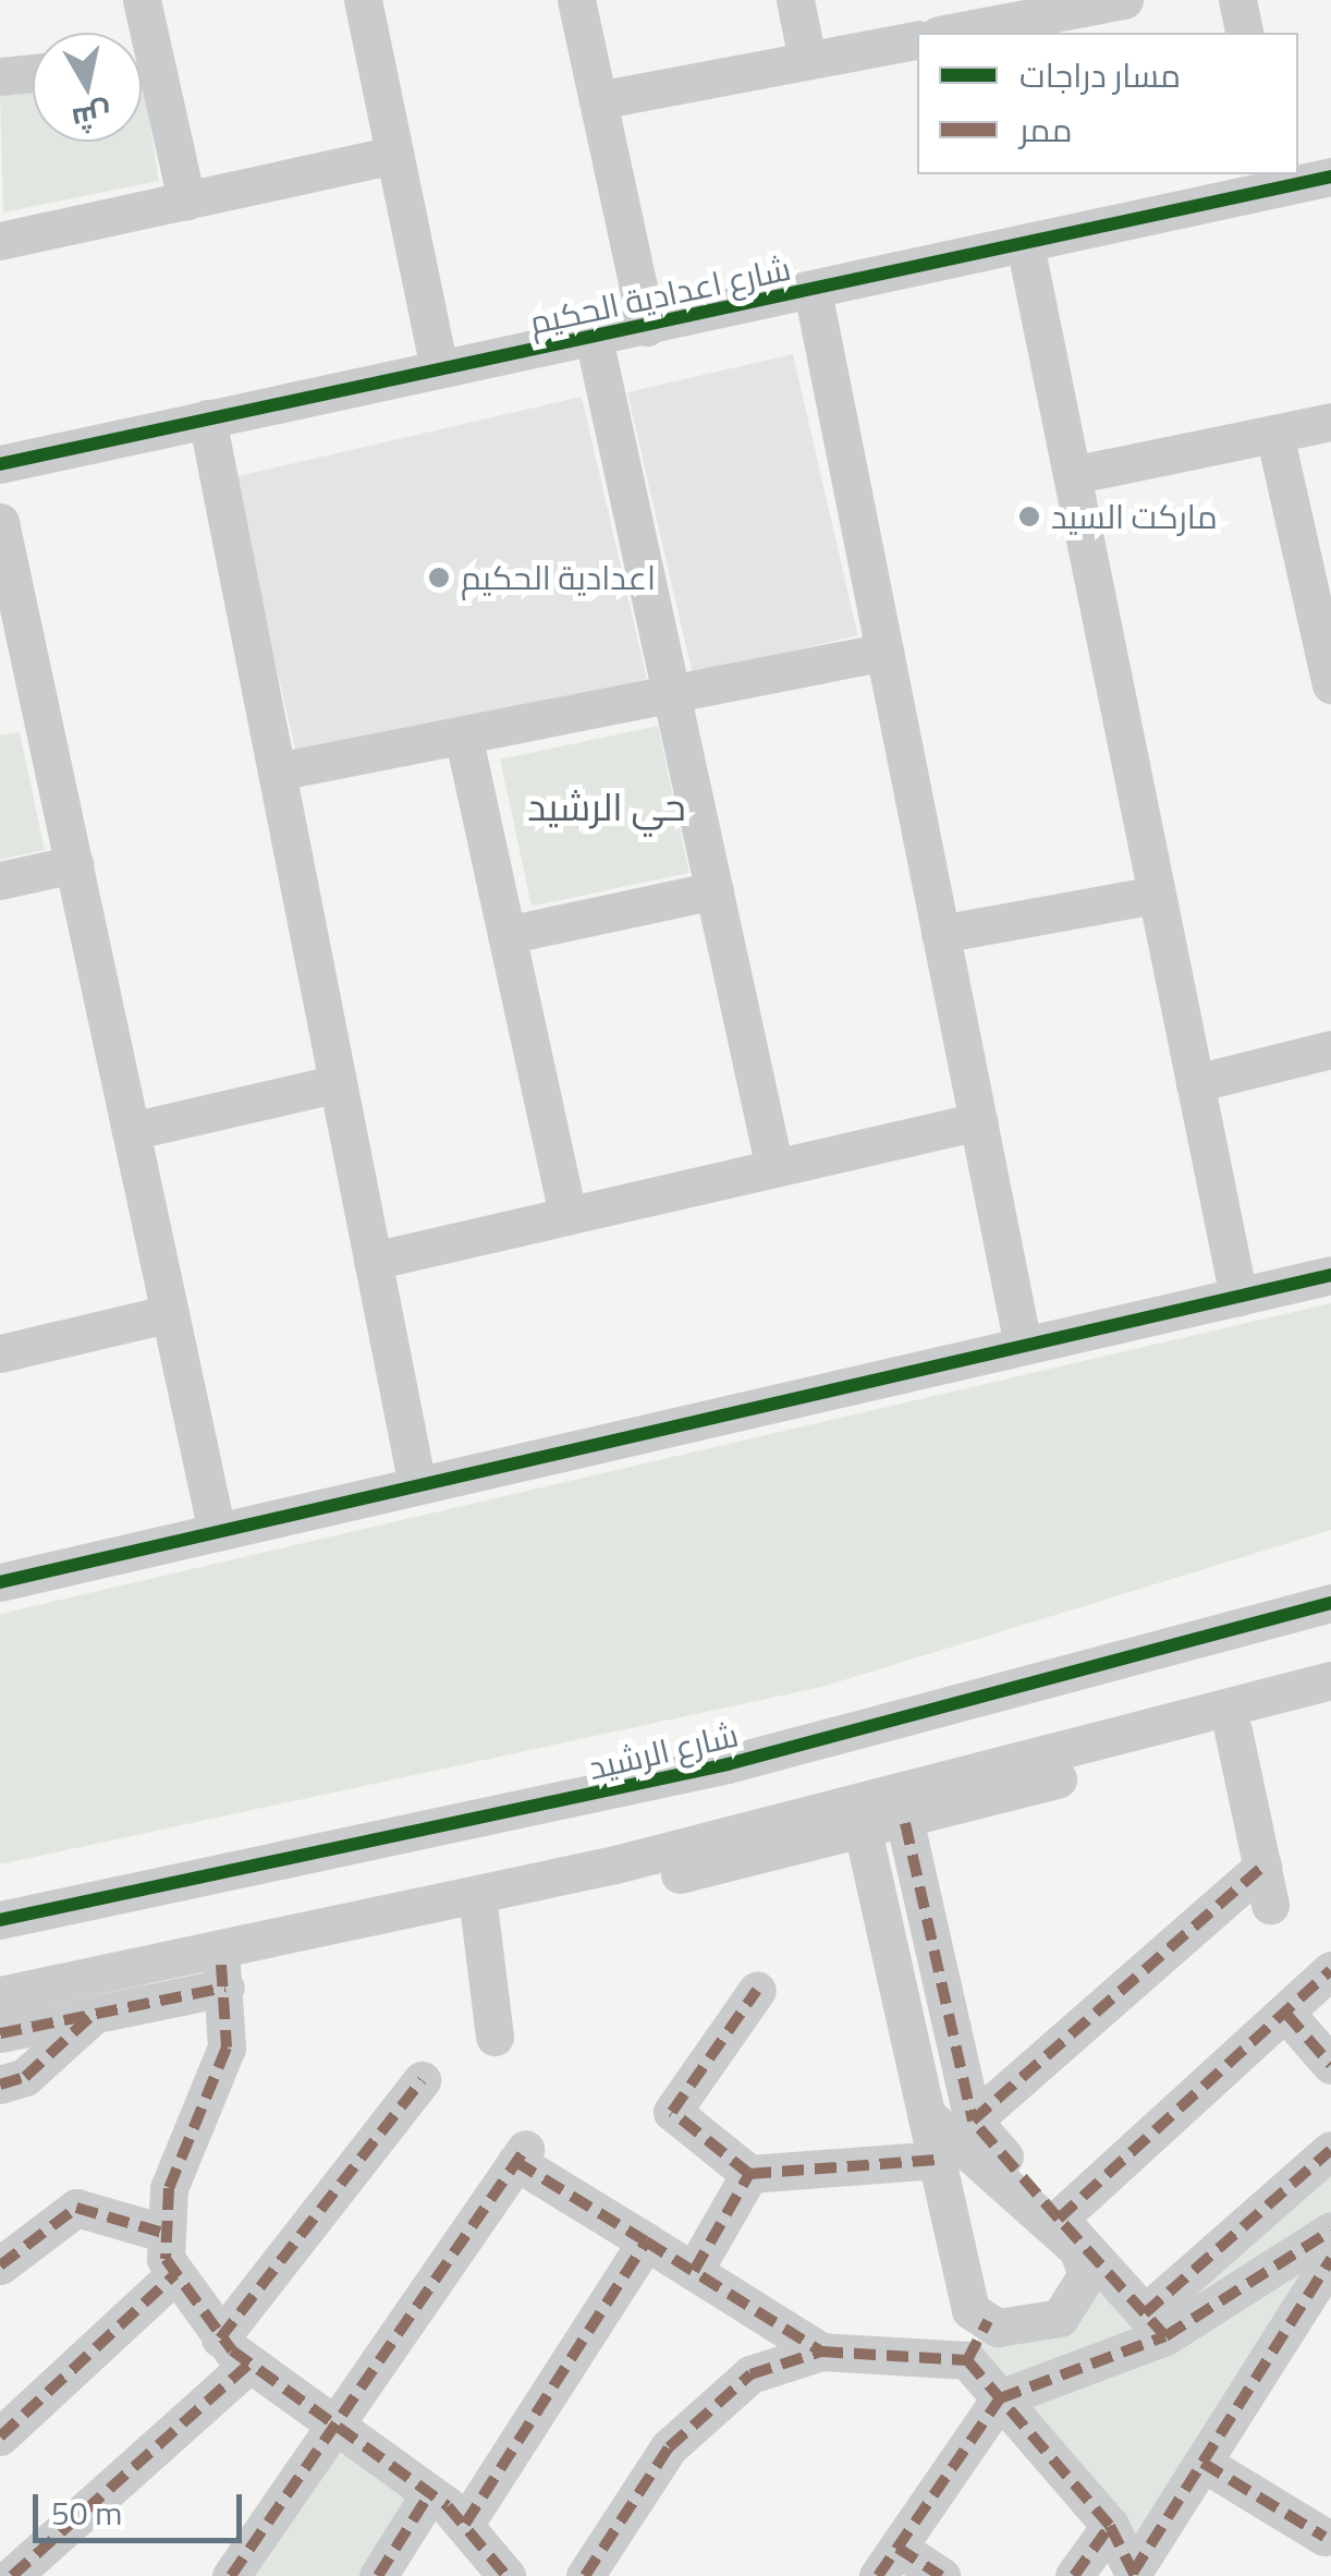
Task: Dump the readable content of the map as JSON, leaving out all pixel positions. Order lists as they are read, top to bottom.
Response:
{
  "streets": {
    "street": ["شارع اعدادية الحكيم", "شارع الرشيد"]
  },
  "districts": ["حي الرشيد"],
  "places": ["ماركت السيد", "اعدادية الحكيم"],
  "legend": ["مسار دراجات", "ممر"],
  "scale_bar": "50 m",
  "north": "bottom"
}
